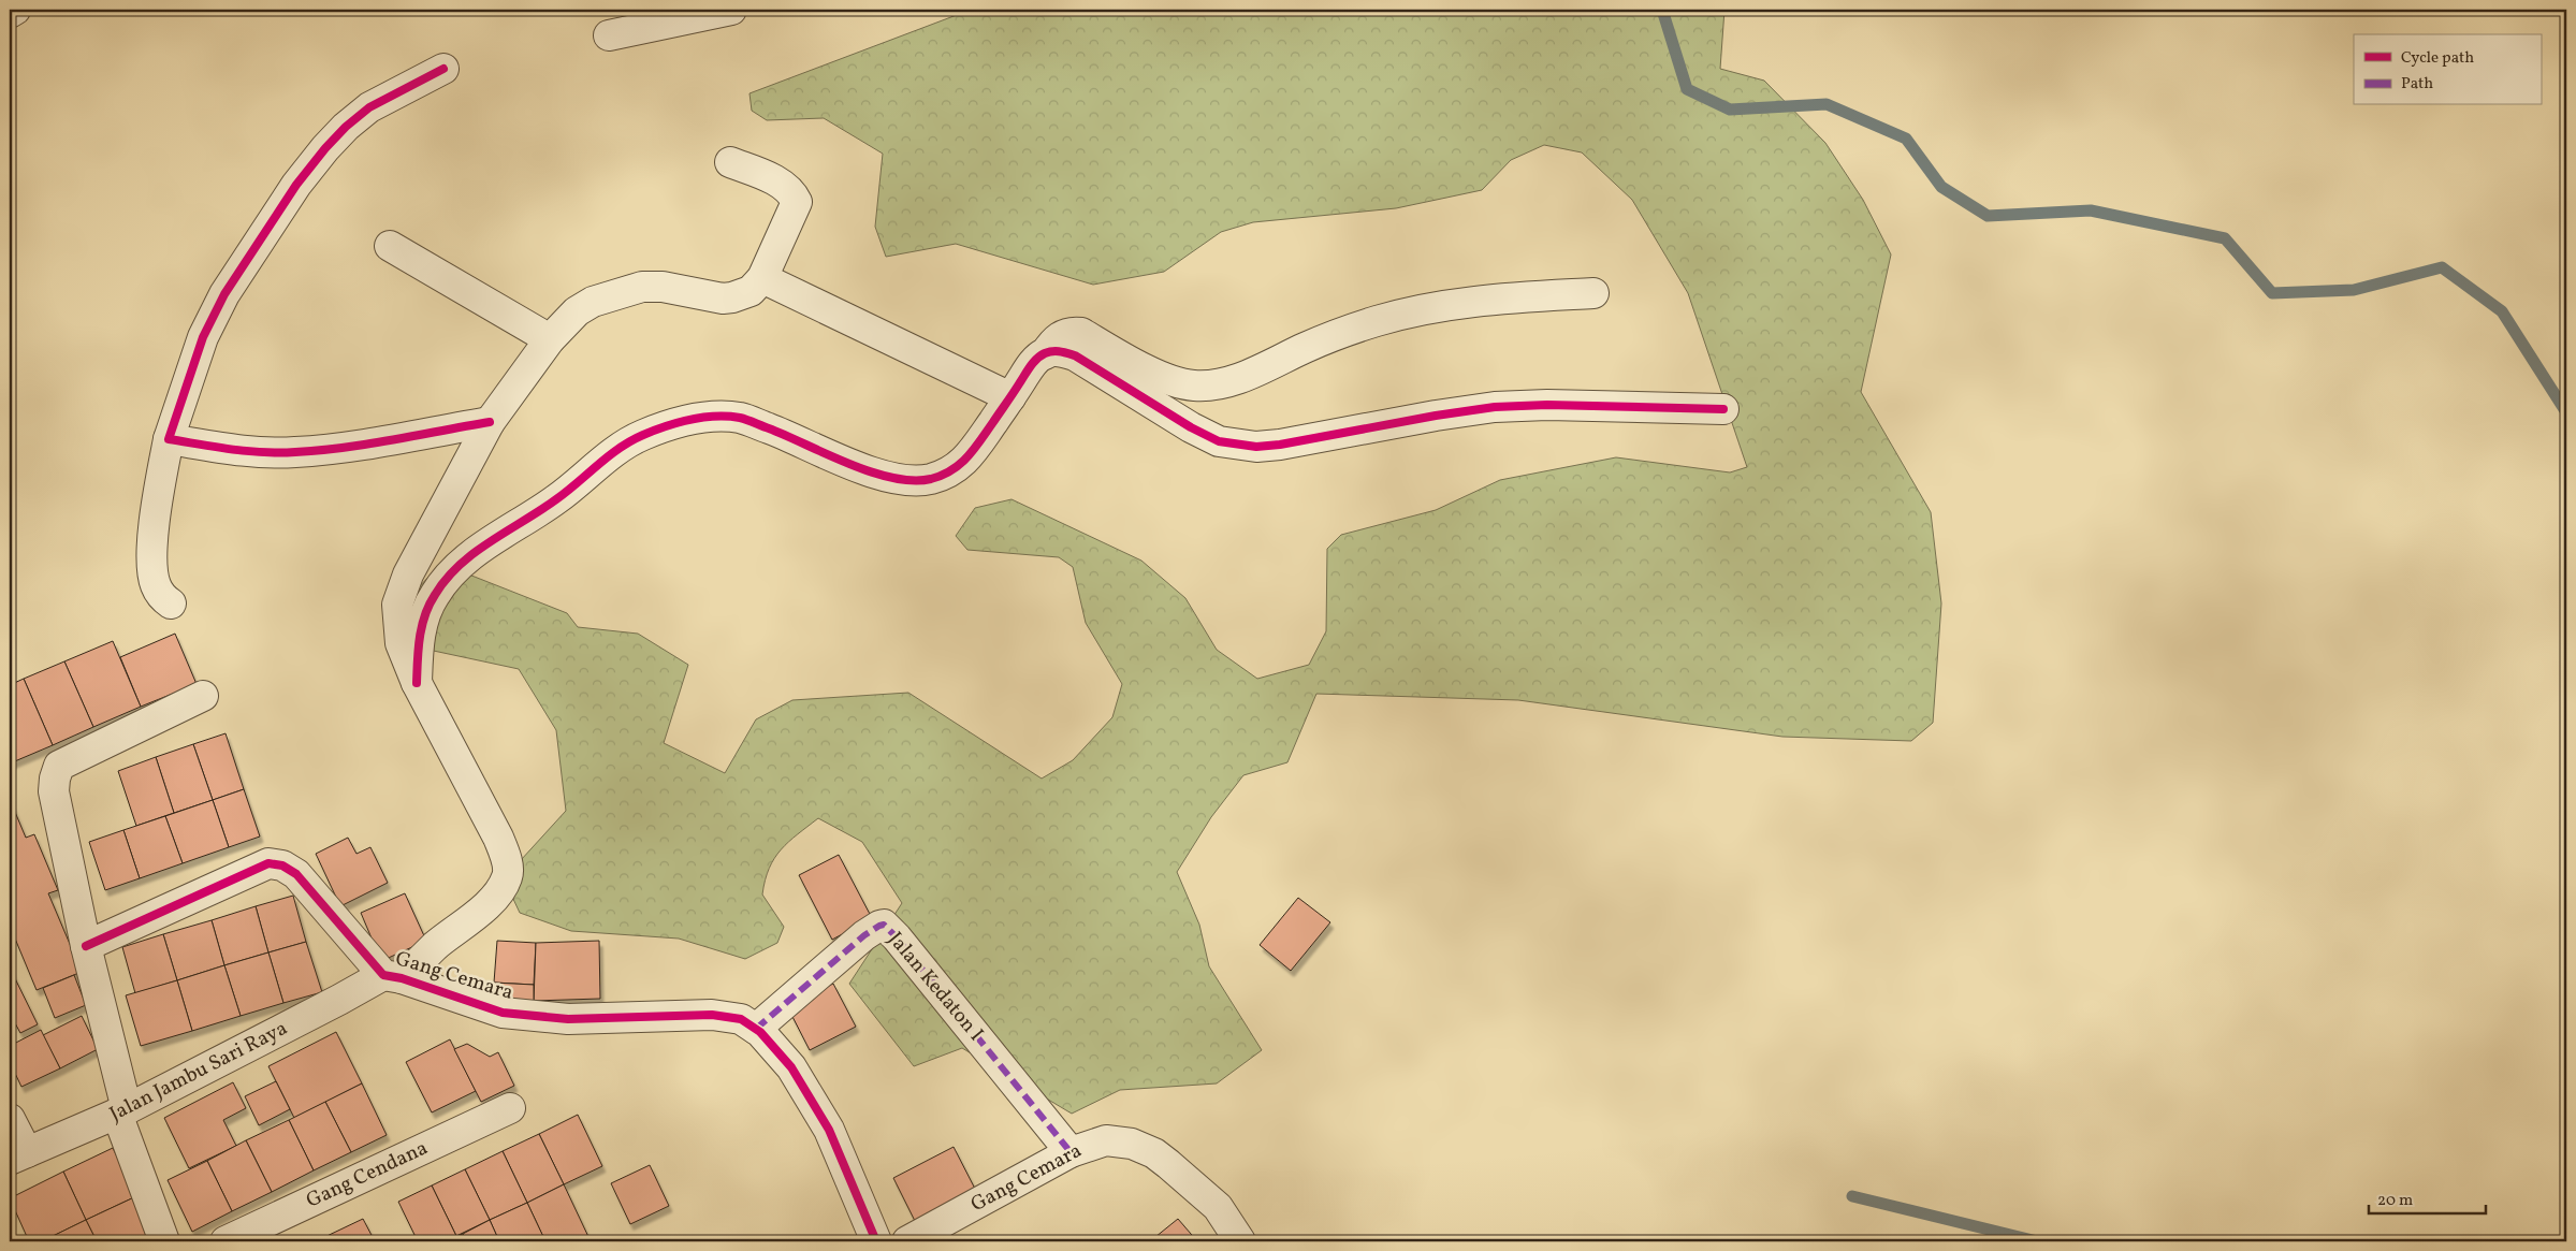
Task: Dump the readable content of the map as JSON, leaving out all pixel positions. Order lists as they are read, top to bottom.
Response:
{
  "streets": {
    "street": [
      "Gang Cemara",
      "Jalan Kedaton I",
      "Jalan Jambu Sari Raya",
      "Gang Cendana"
    ]
  },
  "crossings": [
    ["Gang Cemara", "Jalan Kedaton I"],
    ["Gang Cemara", "Jalan Jambu Sari Raya"]
  ],
  "legend": ["Cycle path", "Path"],
  "scale_bar": "20 m"
}
